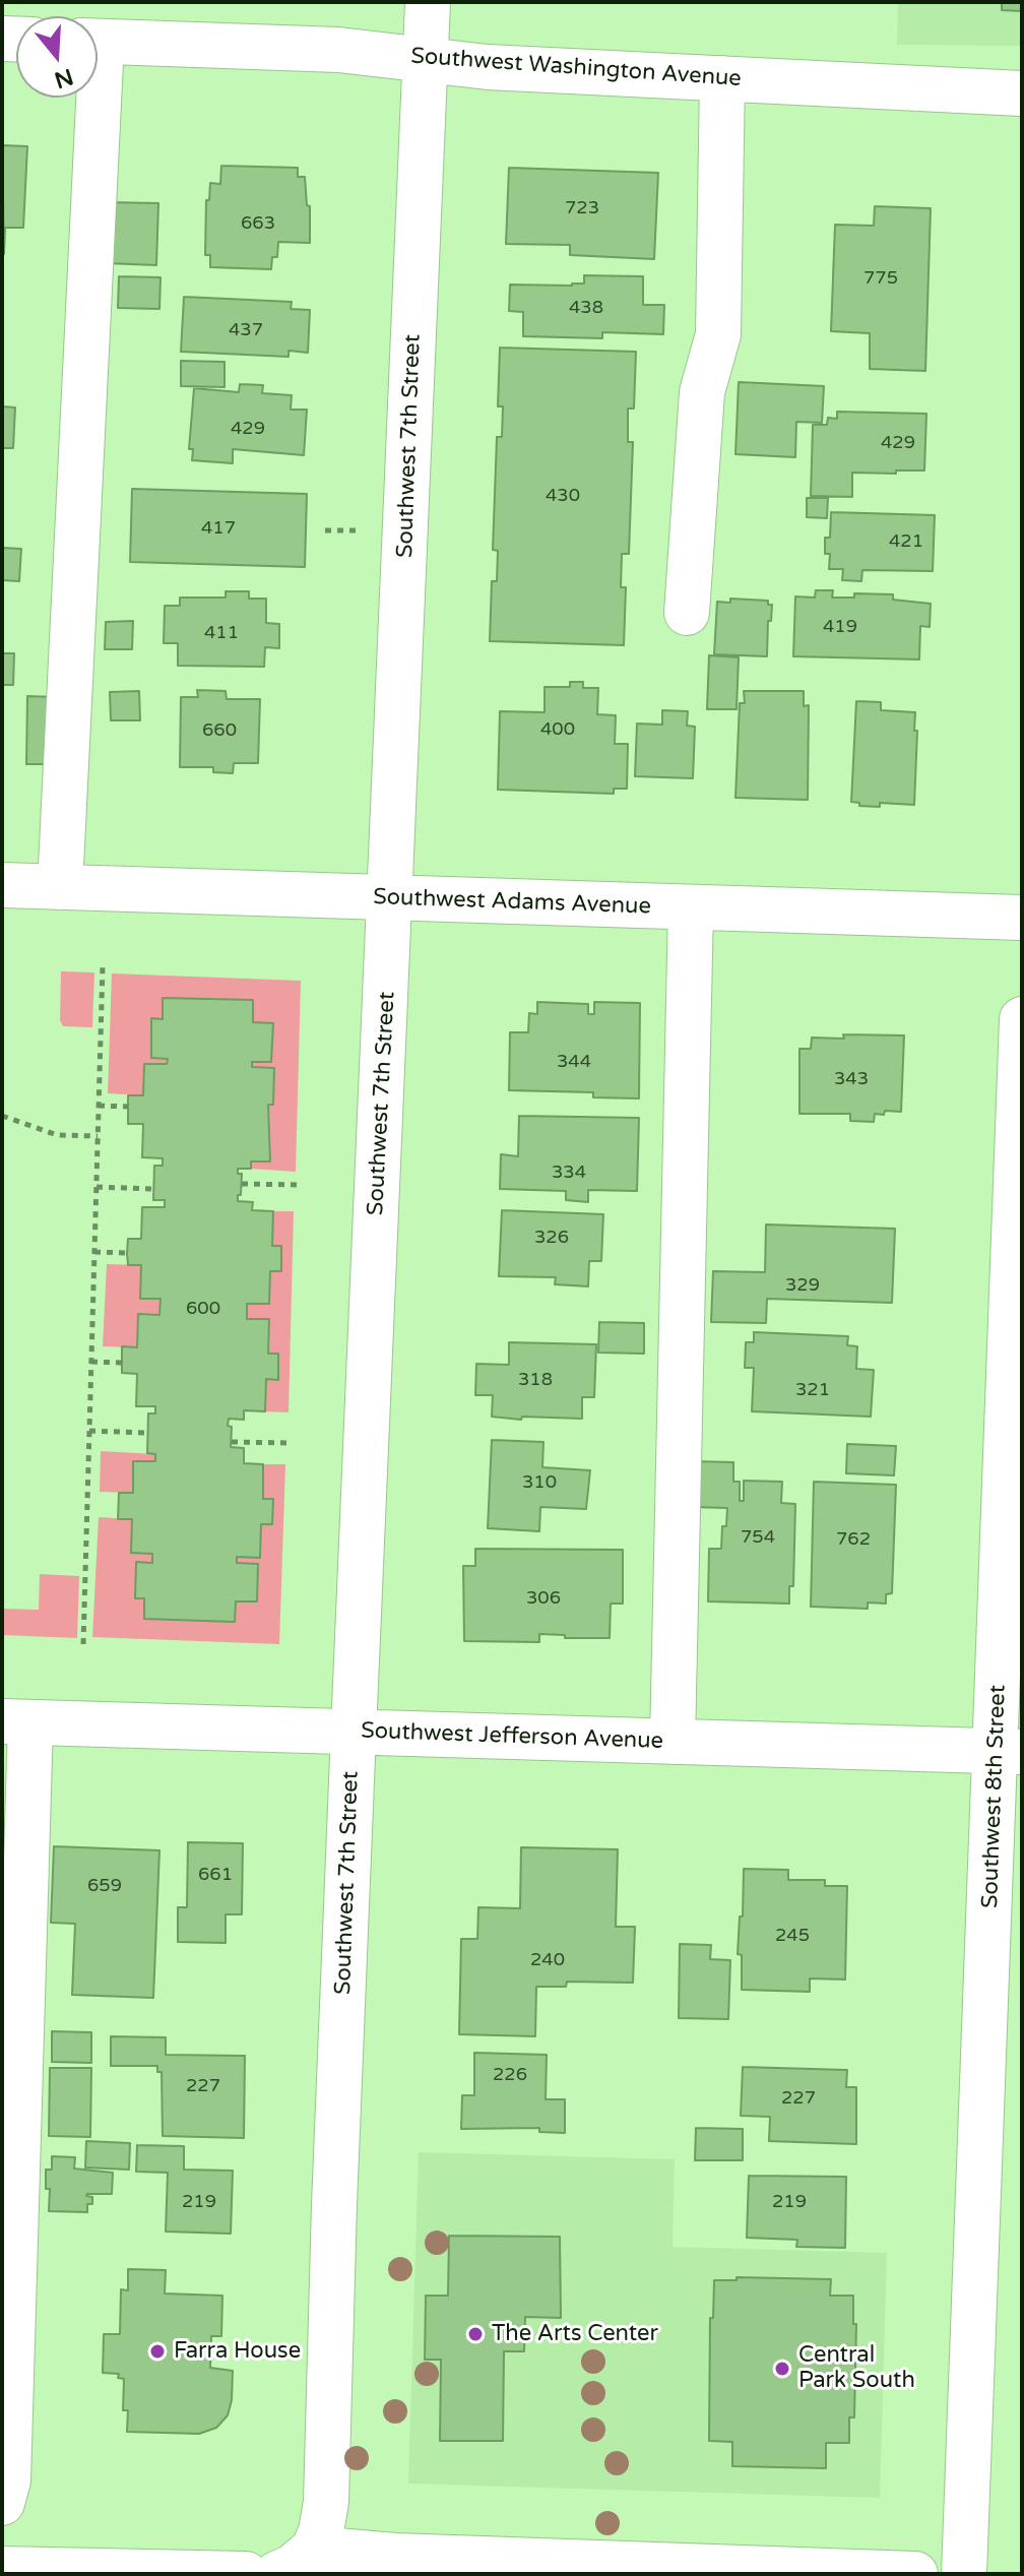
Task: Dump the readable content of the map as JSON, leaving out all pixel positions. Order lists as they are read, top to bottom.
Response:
{
  "streets": {
    "street": [
      "Southwest Washington Avenue",
      "Southwest 7th Street",
      "Southwest Adams Avenue",
      "Southwest Jefferson Avenue",
      "Southwest 8th Street"
    ]
  },
  "crossings": [
    ["Southwest Washington Avenue", "Southwest 7th Street"],
    ["Southwest 7th Street", "Southwest Adams Avenue"],
    ["Southwest 7th Street", "Southwest Jefferson Avenue"],
    ["Southwest Jefferson Avenue", "Southwest 8th Street"]
  ],
  "places": ["The Arts Center", "Farra House", "Central Park South"],
  "house_numbers": [
    "723",
    "663",
    "775",
    "438",
    "437",
    "429",
    "429",
    "430",
    "417",
    "421",
    "419",
    "411",
    "400",
    "660",
    "344",
    "343",
    "334",
    "326",
    "329",
    "600",
    "318",
    "321",
    "310",
    "754",
    "762",
    "306",
    "661",
    "659",
    "245",
    "240",
    "226",
    "227",
    "227",
    "219",
    "219"
  ],
  "north": "bottom"
}
